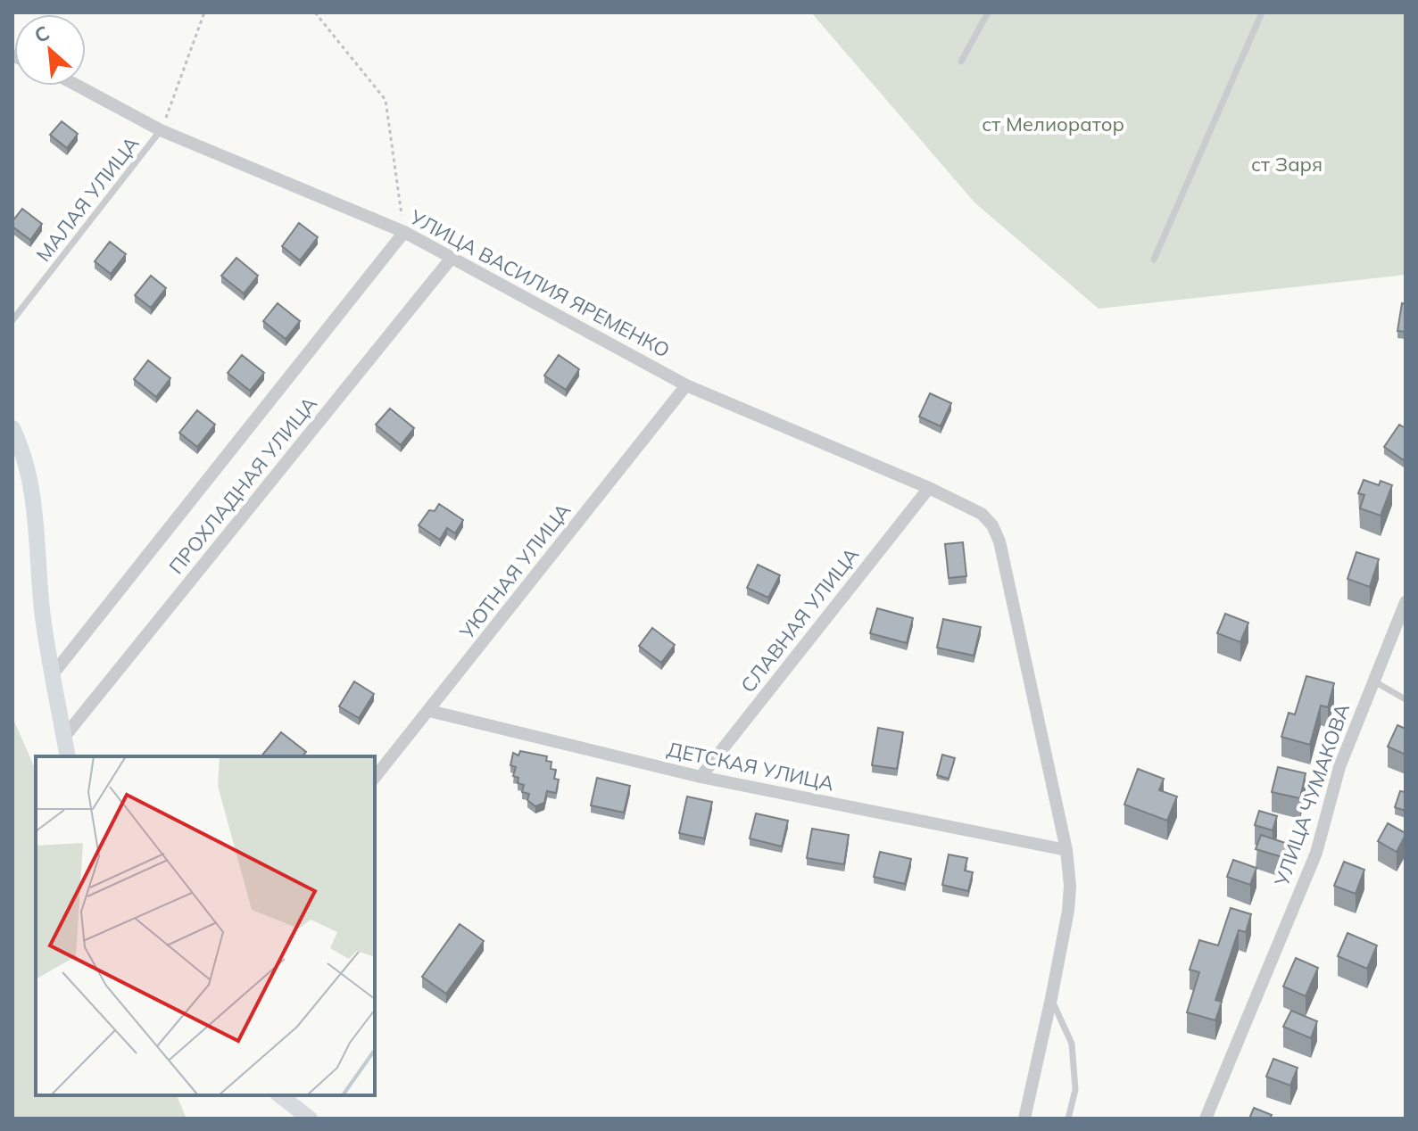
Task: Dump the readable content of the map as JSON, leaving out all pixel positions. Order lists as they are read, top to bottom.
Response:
{
  "streets": {
    "street": [
      "УЛИЦА ВАСИЛИЯ ЯРЕМЕНКО",
      "ПРОХЛАДНАЯ УЛИЦА",
      "УЮТНАЯ УЛИЦА",
      "СЛАВНАЯ УЛИЦА",
      "ДЕТСКАЯ УЛИЦА",
      "УЛИЦА ЧУМАКОВА"
    ],
    "lane": ["МАЛАЯ УЛИЦА"]
  },
  "crossings": [
    ["МАЛАЯ УЛИЦА", "УЛИЦА ВАСИЛИЯ ЯРЕМЕНКО"],
    ["УЛИЦА ВАСИЛИЯ ЯРЕМЕНКО", "ПРОХЛАДНАЯ УЛИЦА"],
    ["УЛИЦА ВАСИЛИЯ ЯРЕМЕНКО", "УЮТНАЯ УЛИЦА"],
    ["УЛИЦА ВАСИЛИЯ ЯРЕМЕНКО", "СЛАВНАЯ УЛИЦА"],
    ["УЛИЦА ВАСИЛИЯ ЯРЕМЕНКО", "ДЕТСКАЯ УЛИЦА"],
    ["УЮТНАЯ УЛИЦА", "ДЕТСКАЯ УЛИЦА"],
    ["СЛАВНАЯ УЛИЦА", "ДЕТСКАЯ УЛИЦА"]
  ],
  "parks": ["ст Мелиоратор", "ст Заря"],
  "north": "top left"
}
